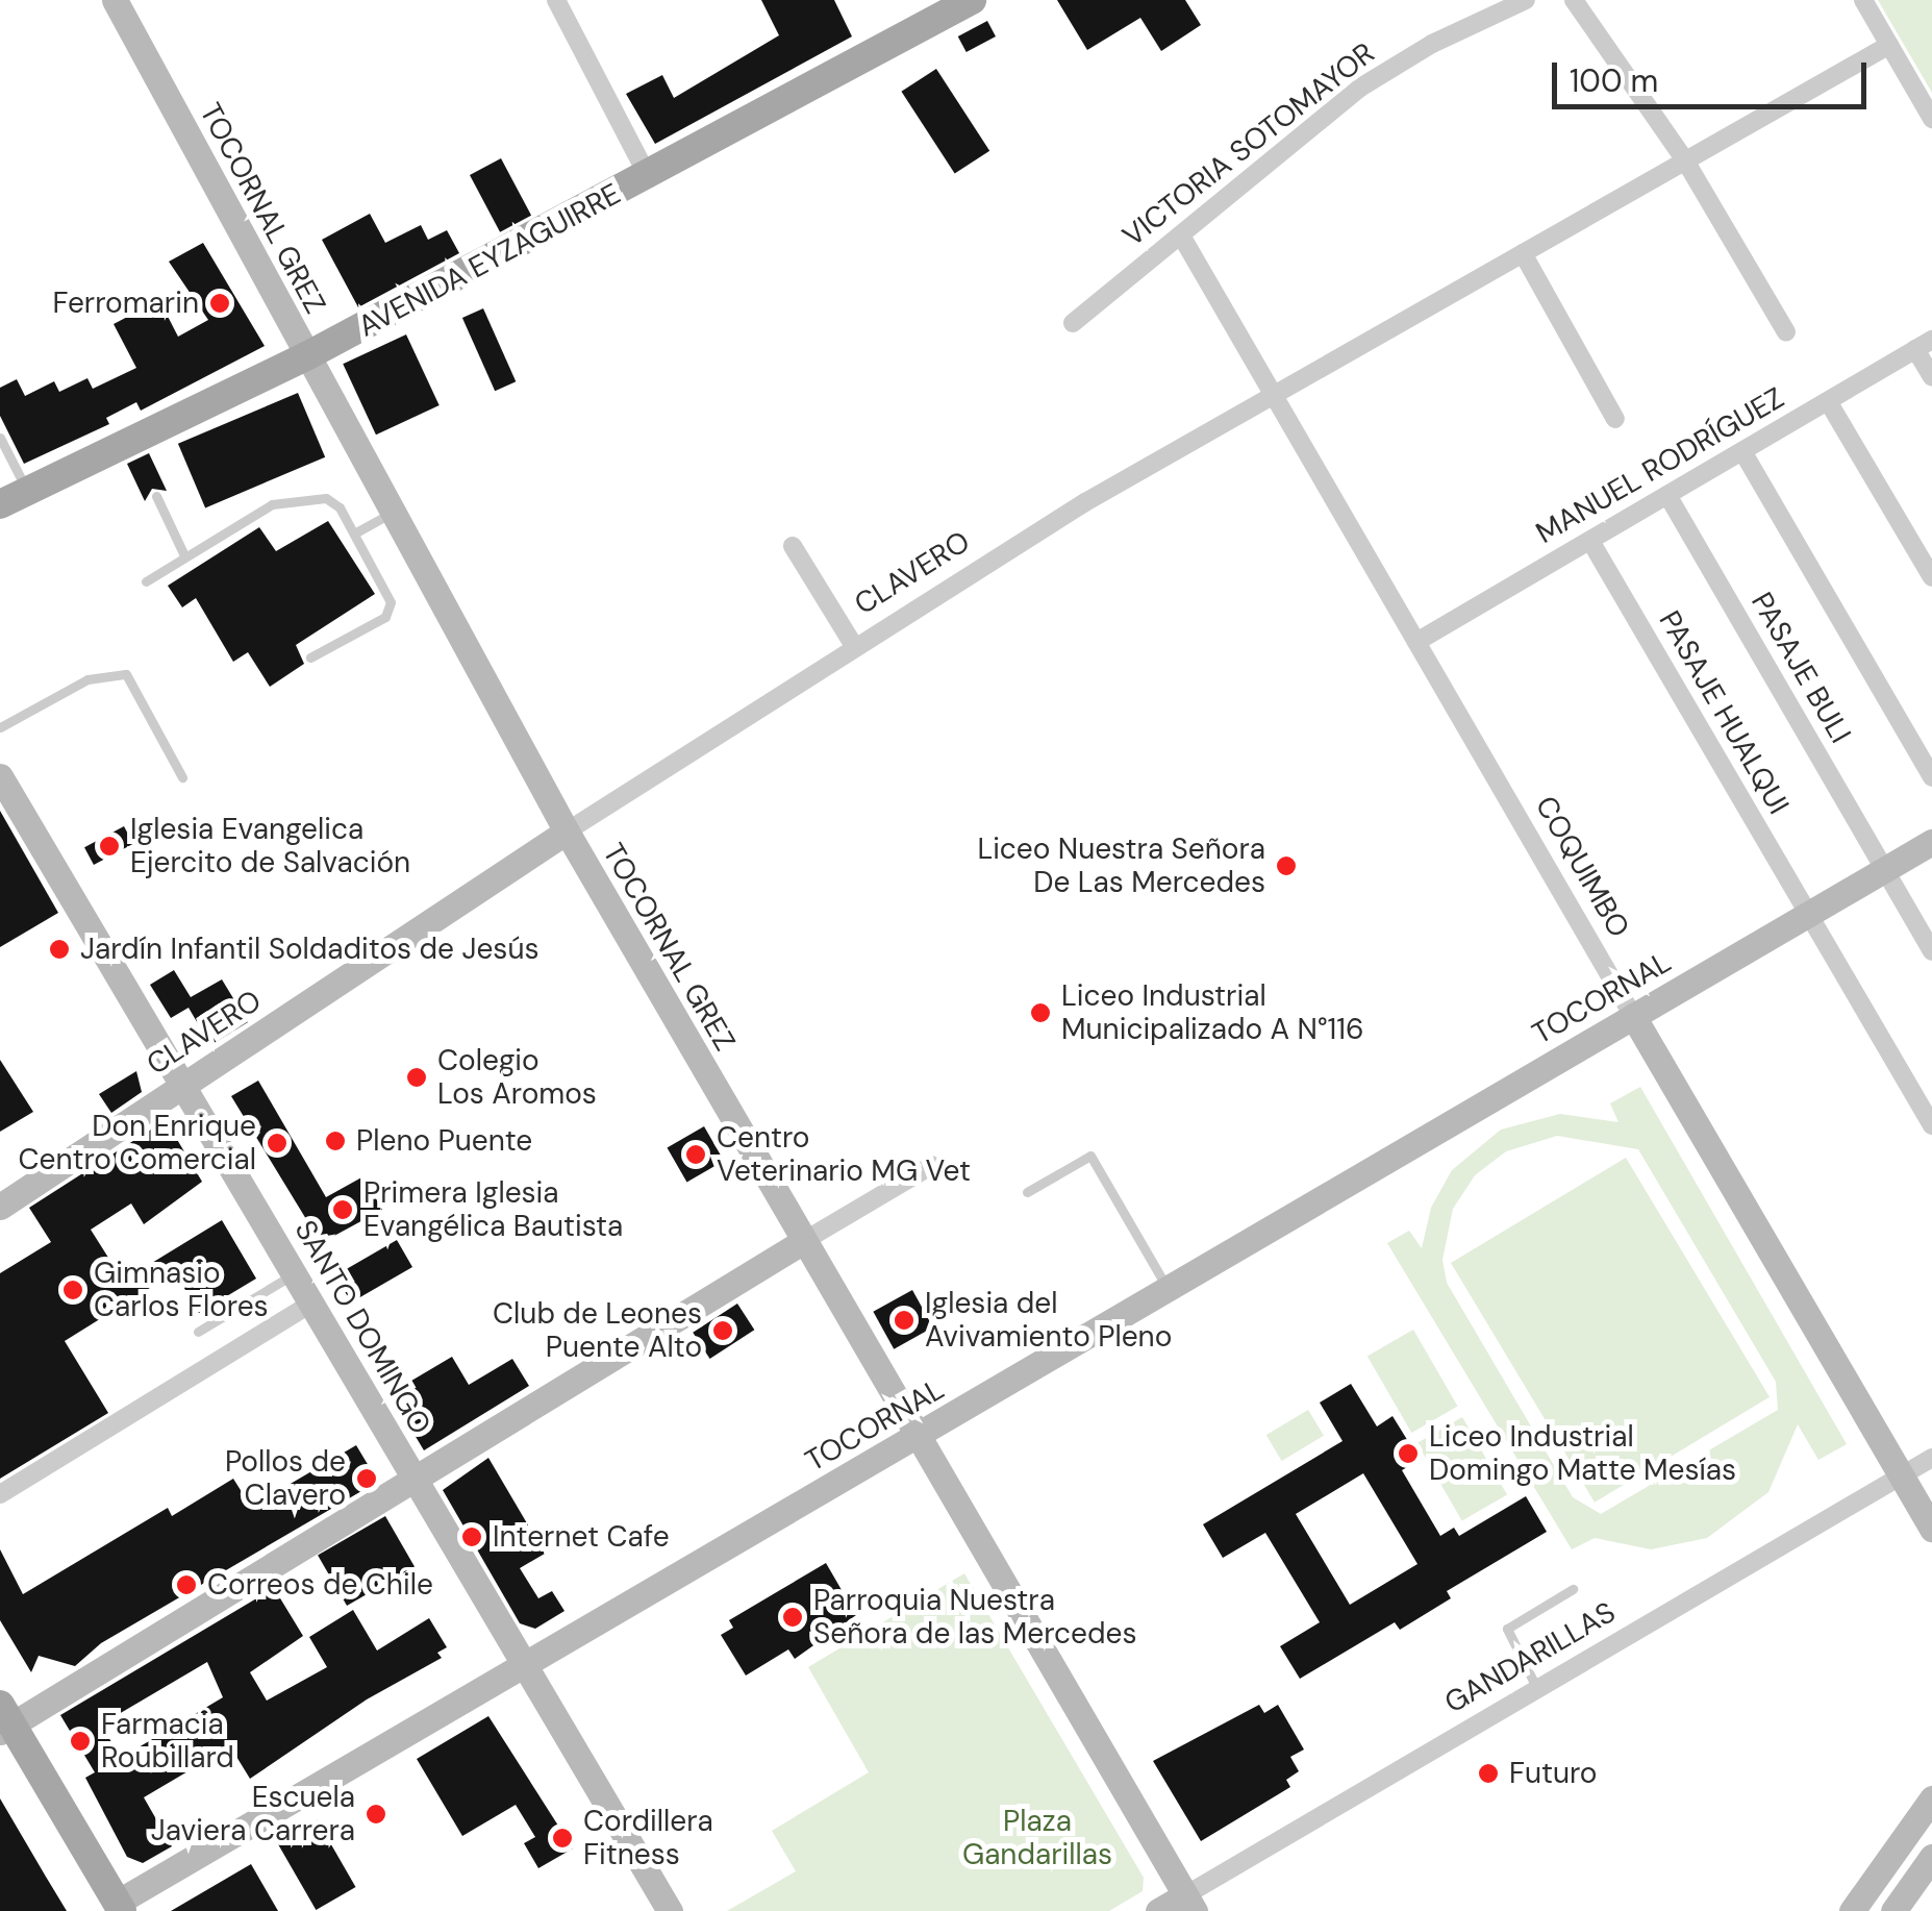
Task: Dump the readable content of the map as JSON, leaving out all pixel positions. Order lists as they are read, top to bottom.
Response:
{
  "streets": {
    "main road": ["AVENIDA EYZAGUIRRE"],
    "street": [
      "VICTORIA SOTOMAYOR",
      "TOCORNAL GREZ",
      "MANUEL RODRÍGUEZ",
      "CLAVERO",
      "PASAJE BULI",
      "PASAJE HUALQUI",
      "COQUIMBO",
      "TOCORNAL",
      "SANTO DOMINGO",
      "GANDARILLAS"
    ]
  },
  "crossings": [
    ["VICTORIA SOTOMAYOR", "COQUIMBO"],
    ["TOCORNAL GREZ", "AVENIDA EYZAGUIRRE"],
    ["TOCORNAL GREZ", "CLAVERO"],
    ["TOCORNAL GREZ", "TOCORNAL"],
    ["TOCORNAL GREZ", "GANDARILLAS"],
    ["MANUEL RODRÍGUEZ", "PASAJE BULI"],
    ["MANUEL RODRÍGUEZ", "PASAJE HUALQUI"],
    ["MANUEL RODRÍGUEZ", "COQUIMBO"],
    ["CLAVERO", "COQUIMBO"],
    ["CLAVERO", "SANTO DOMINGO"],
    ["PASAJE BULI", "TOCORNAL"],
    ["PASAJE HUALQUI", "TOCORNAL"],
    ["COQUIMBO", "TOCORNAL"],
    ["COQUIMBO", "GANDARILLAS"],
    ["TOCORNAL", "SANTO DOMINGO"]
  ],
  "parks": ["Plaza Gandarillas"],
  "places": [
    "Ferromarin",
    "Iglesia Evangelica Ejercito de Salvación",
    "Liceo Nuestra Señora De Las Mercedes",
    "Jardín Infantil Soldaditos de Jesús",
    "Liceo Industrial Municipalizado A N°116",
    "Colegio Los Aromos",
    "Pleno Puente",
    "Don Enrique Centro Comercial",
    "Centro Veterinario MG Vet",
    "Primera Iglesia Evangélica Bautista",
    "Gimnasio Carlos Flores",
    "Iglesia del Avivamiento Pleno",
    "Club de Leones Puente Alto",
    "Liceo Industrial Domingo Matte Mesías",
    "Pollos de Clavero",
    "Internet Cafe",
    "Correos de Chile",
    "Parroquia Nuestra Señora de las Mercedes",
    "Farmacia Roubillard",
    "Futuro",
    "Escuela Javiera Carrera",
    "Cordillera Fitness"
  ],
  "scale_bar": "100 m"
}
